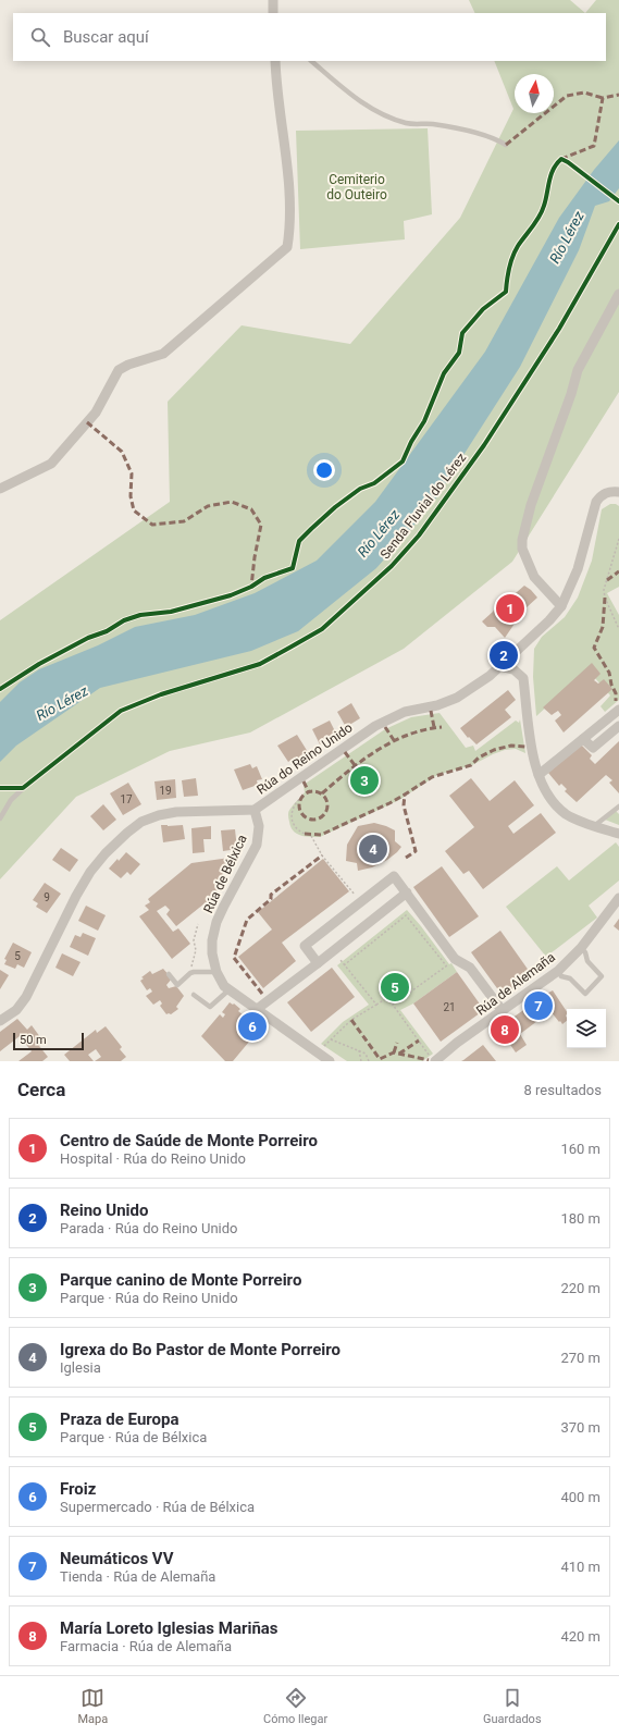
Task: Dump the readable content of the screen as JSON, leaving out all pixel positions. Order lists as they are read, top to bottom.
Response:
{
  "streets": {
    "street": ["Rúa do Reino Unido", "Rúa de Bélxica", "Rúa de Alemaña"],
    "lane": ["Senda Fluvial do Lérez"]
  },
  "crossings": [
    ["Rúa do Reino Unido", "Rúa de Bélxica"]
  ],
  "water": ["Río Lérez"],
  "parks": ["Cemiterio do Outeiro"],
  "house_numbers": [
    "19",
    "17",
    "9",
    "5",
    "21"
  ],
  "scale_bar": "50 m",
  "north": "top",
  "page": {
    "search": "Buscar aquí",
    "pins": [
      "1",
      "2",
      "3",
      "4",
      "5",
      "7",
      "6",
      "8"
    ],
    "scale": "50 m",
    "heading": ["Cerca", "8 resultados"],
    "list": [
      {
        "mark": "1",
        "name": "Centro de Saúde de Monte Porreiro",
        "note": "Hospital · Rúa do Reino Unido",
        "value": "160 m"
      },
      {
        "mark": "2",
        "name": "Reino Unido",
        "note": "Parada · Rúa do Reino Unido",
        "value": "180 m"
      },
      {
        "mark": "3",
        "name": "Parque canino de Monte Porreiro",
        "note": "Parque · Rúa do Reino Unido",
        "value": "220 m"
      },
      {
        "mark": "4",
        "name": "Igrexa do Bo Pastor de Monte Porreiro",
        "note": "Iglesia",
        "value": "270 m"
      },
      {
        "mark": "5",
        "name": "Praza de Europa",
        "note": "Parque · Rúa de Bélxica",
        "value": "370 m"
      },
      {
        "mark": "6",
        "name": "Froiz",
        "note": "Supermercado · Rúa de Bélxica",
        "value": "400 m"
      },
      {
        "mark": "7",
        "name": "Neumáticos VV",
        "note": "Tienda · Rúa de Alemaña",
        "value": "410 m"
      },
      {
        "mark": "8",
        "name": "María Loreto Iglesias Mariñas",
        "note": "Farmacia · Rúa de Alemaña",
        "value": "420 m"
      }
    ],
    "nav": ["Mapa", "Cómo llegar", "Guardados"]
  }
}
